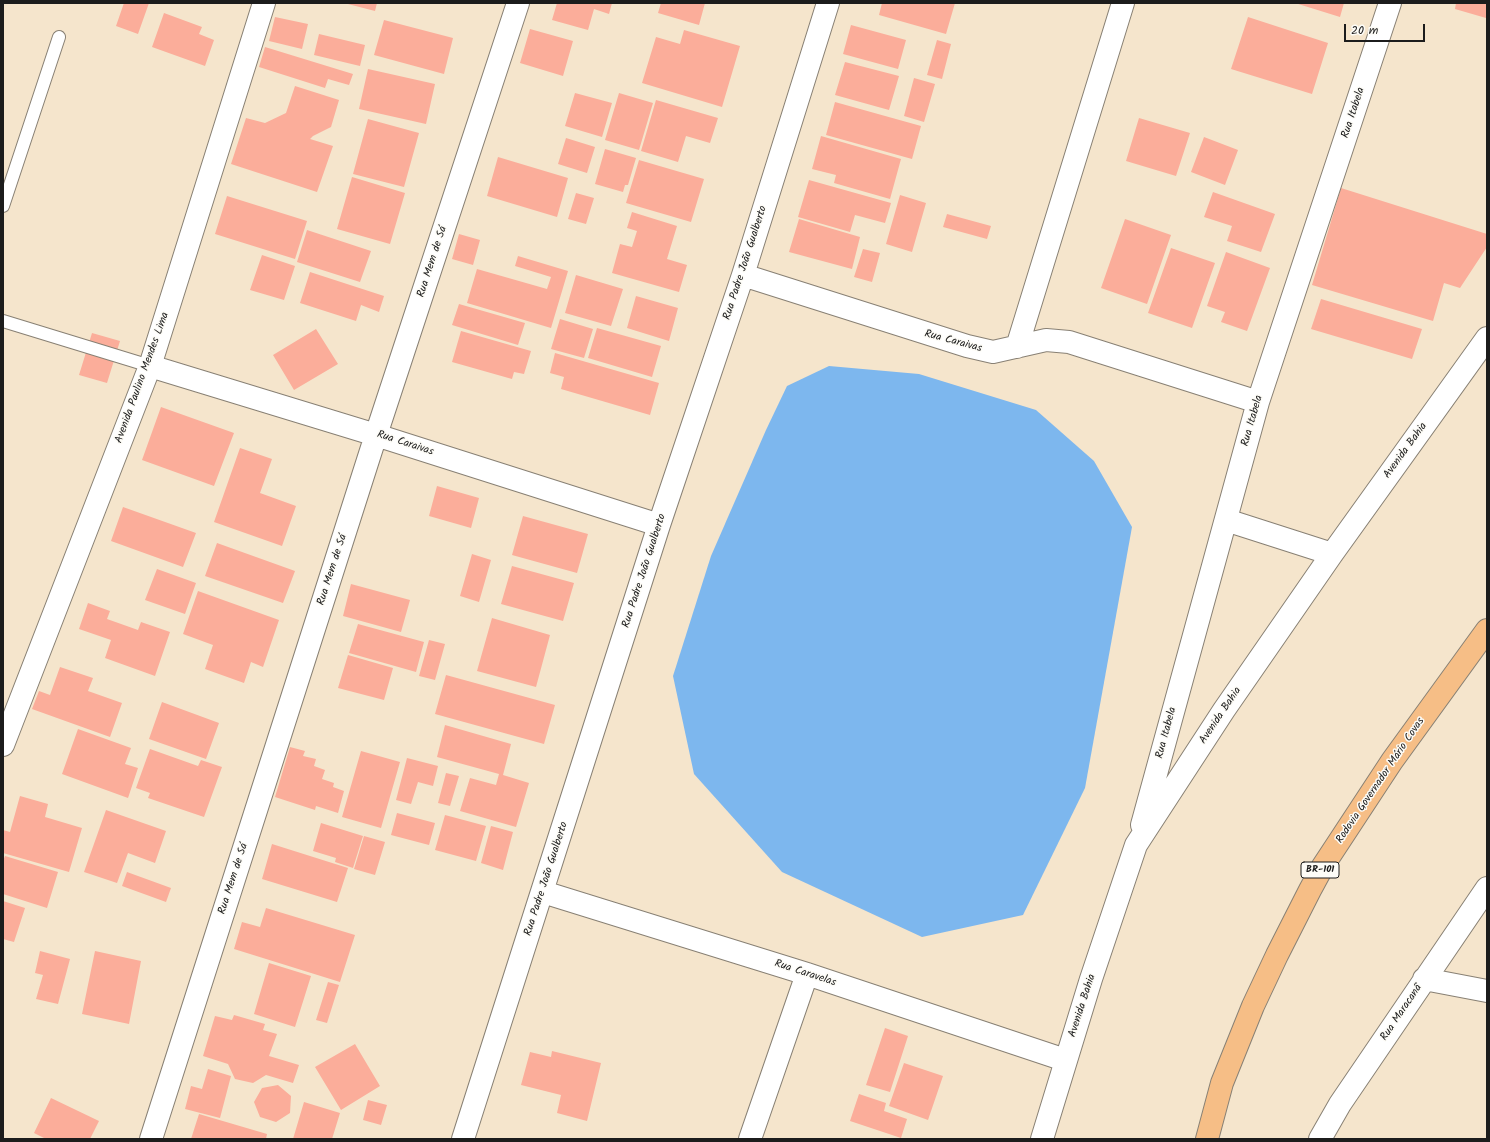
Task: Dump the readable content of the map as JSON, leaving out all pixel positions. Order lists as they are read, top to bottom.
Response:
{
  "streets": {
    "highway": ["Rodovia Governador Mário Covas", "BR-101"],
    "street": [
      "Rua Itabela",
      "Rua Mem de Sá",
      "Rua Padre João Gualberto",
      "Rua Caraivas",
      "Avenida Paulino Mendes Lima",
      "Avenida Bahia",
      "Rua Caravelas",
      "Rua Maracanã"
    ]
  },
  "crossings": [
    ["Rua Itabela", "Rua Caraivas"],
    ["Rua Itabela", "Avenida Bahia"],
    ["Rua Mem de Sá", "Rua Caraivas"],
    ["Rua Padre João Gualberto", "Rua Caraivas"],
    ["Rua Padre João Gualberto", "Rua Caravelas"],
    ["Rua Caraivas", "Avenida Paulino Mendes Lima"],
    ["Avenida Bahia", "Rua Caravelas"]
  ],
  "scale_bar": "20 m"
}
